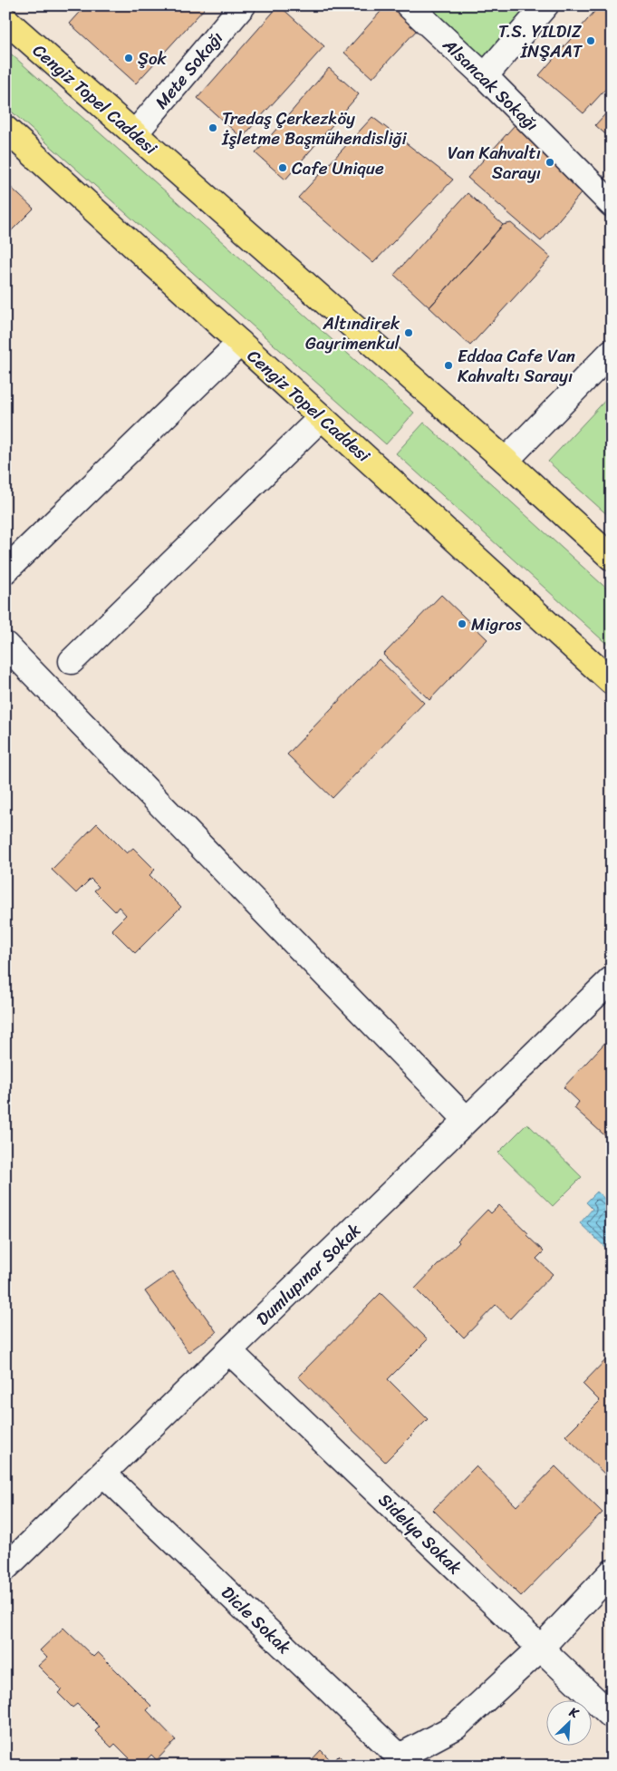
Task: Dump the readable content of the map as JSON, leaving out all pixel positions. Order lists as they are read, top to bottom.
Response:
{
  "streets": {
    "main road": ["Cengiz Topel Caddesi"],
    "street": [
      "Mete Sokağı",
      "Alsancak Sokağı",
      "Dumlupınar Sokak",
      "Sidelya Sokak",
      "Dicle Sokak"
    ]
  },
  "crossings": [
    ["Mete Sokağı", "Cengiz Topel Caddesi"],
    ["Dumlupınar Sokak", "Sidelya Sokak"],
    ["Dumlupınar Sokak", "Dicle Sokak"]
  ],
  "places": [
    "T.S. YILDIZ İNŞAAT",
    "Şok",
    "Tredaş Çerkezköy İşletme Başmühendisliği",
    "Van Kahvaltı Sarayı",
    "Cafe Unique",
    "Altındirek Gayrimenkul",
    "Eddaa Cafe Van Kahvaltı Sarayı",
    "Migros"
  ],
  "north": "top right"
}
